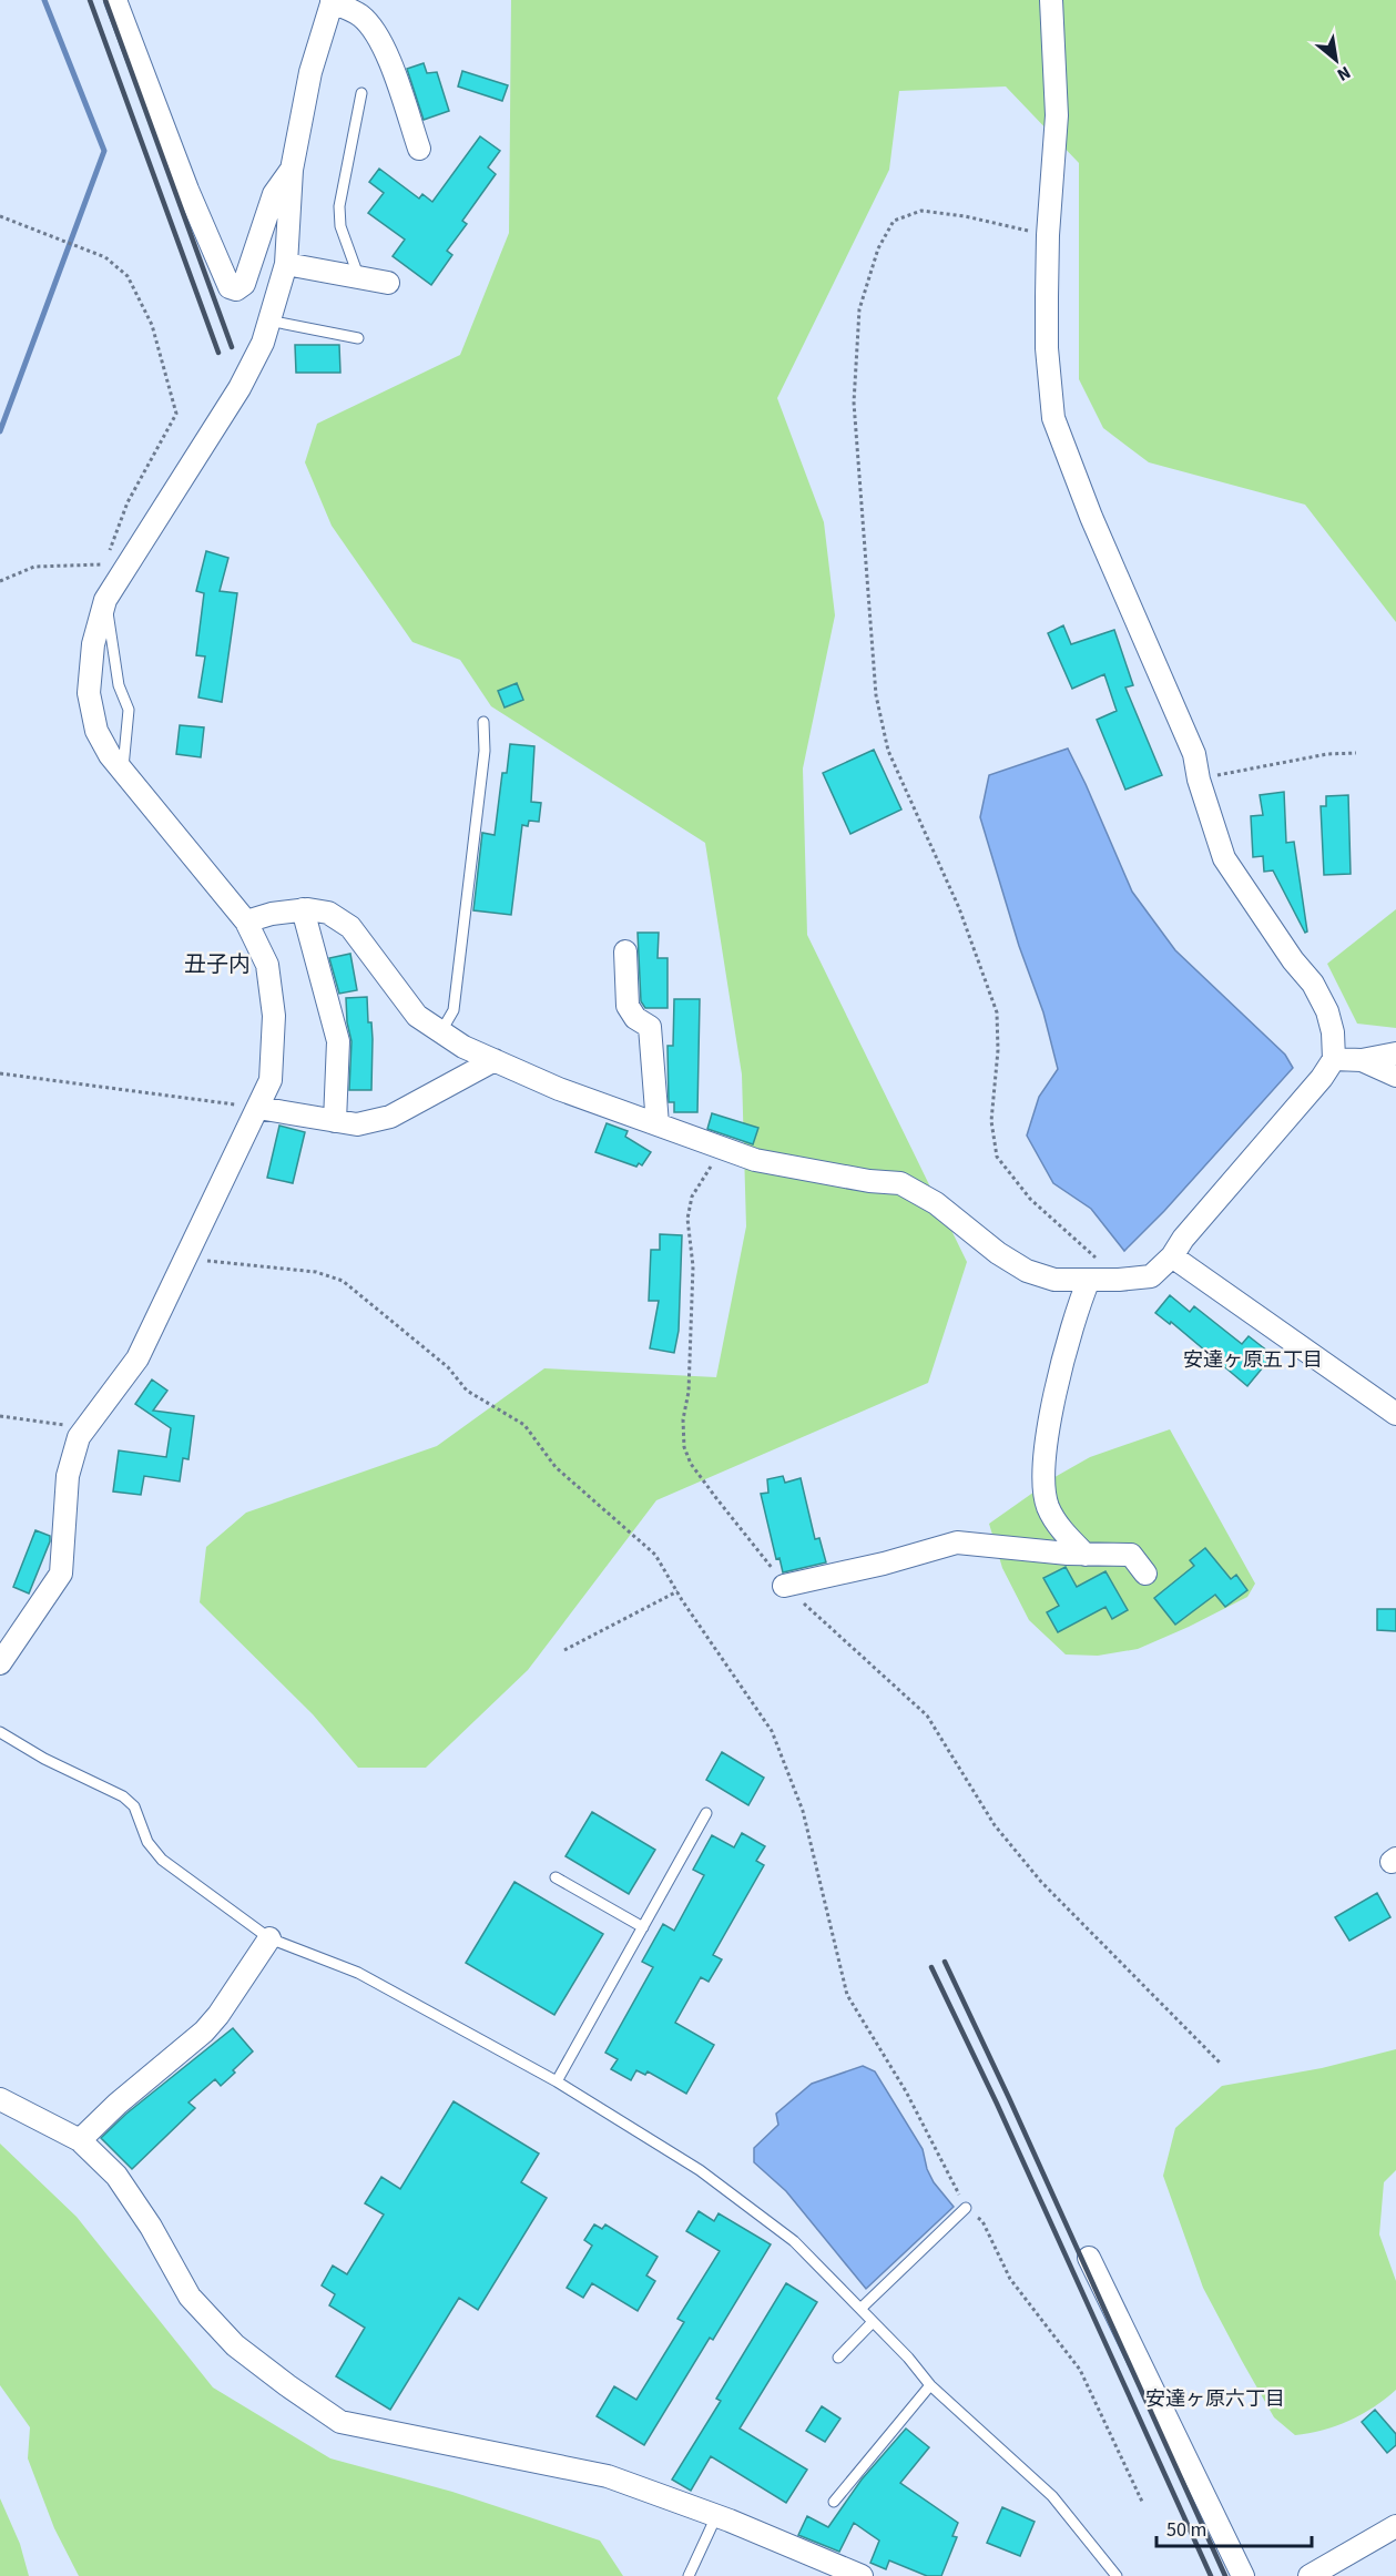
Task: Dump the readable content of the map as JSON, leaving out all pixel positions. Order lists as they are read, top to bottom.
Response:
{
  "districts": ["丑子内", "安達ヶ原五丁目", "安達ヶ原六丁目"],
  "scale_bar": "50 m",
  "north": "bottom right"
}
